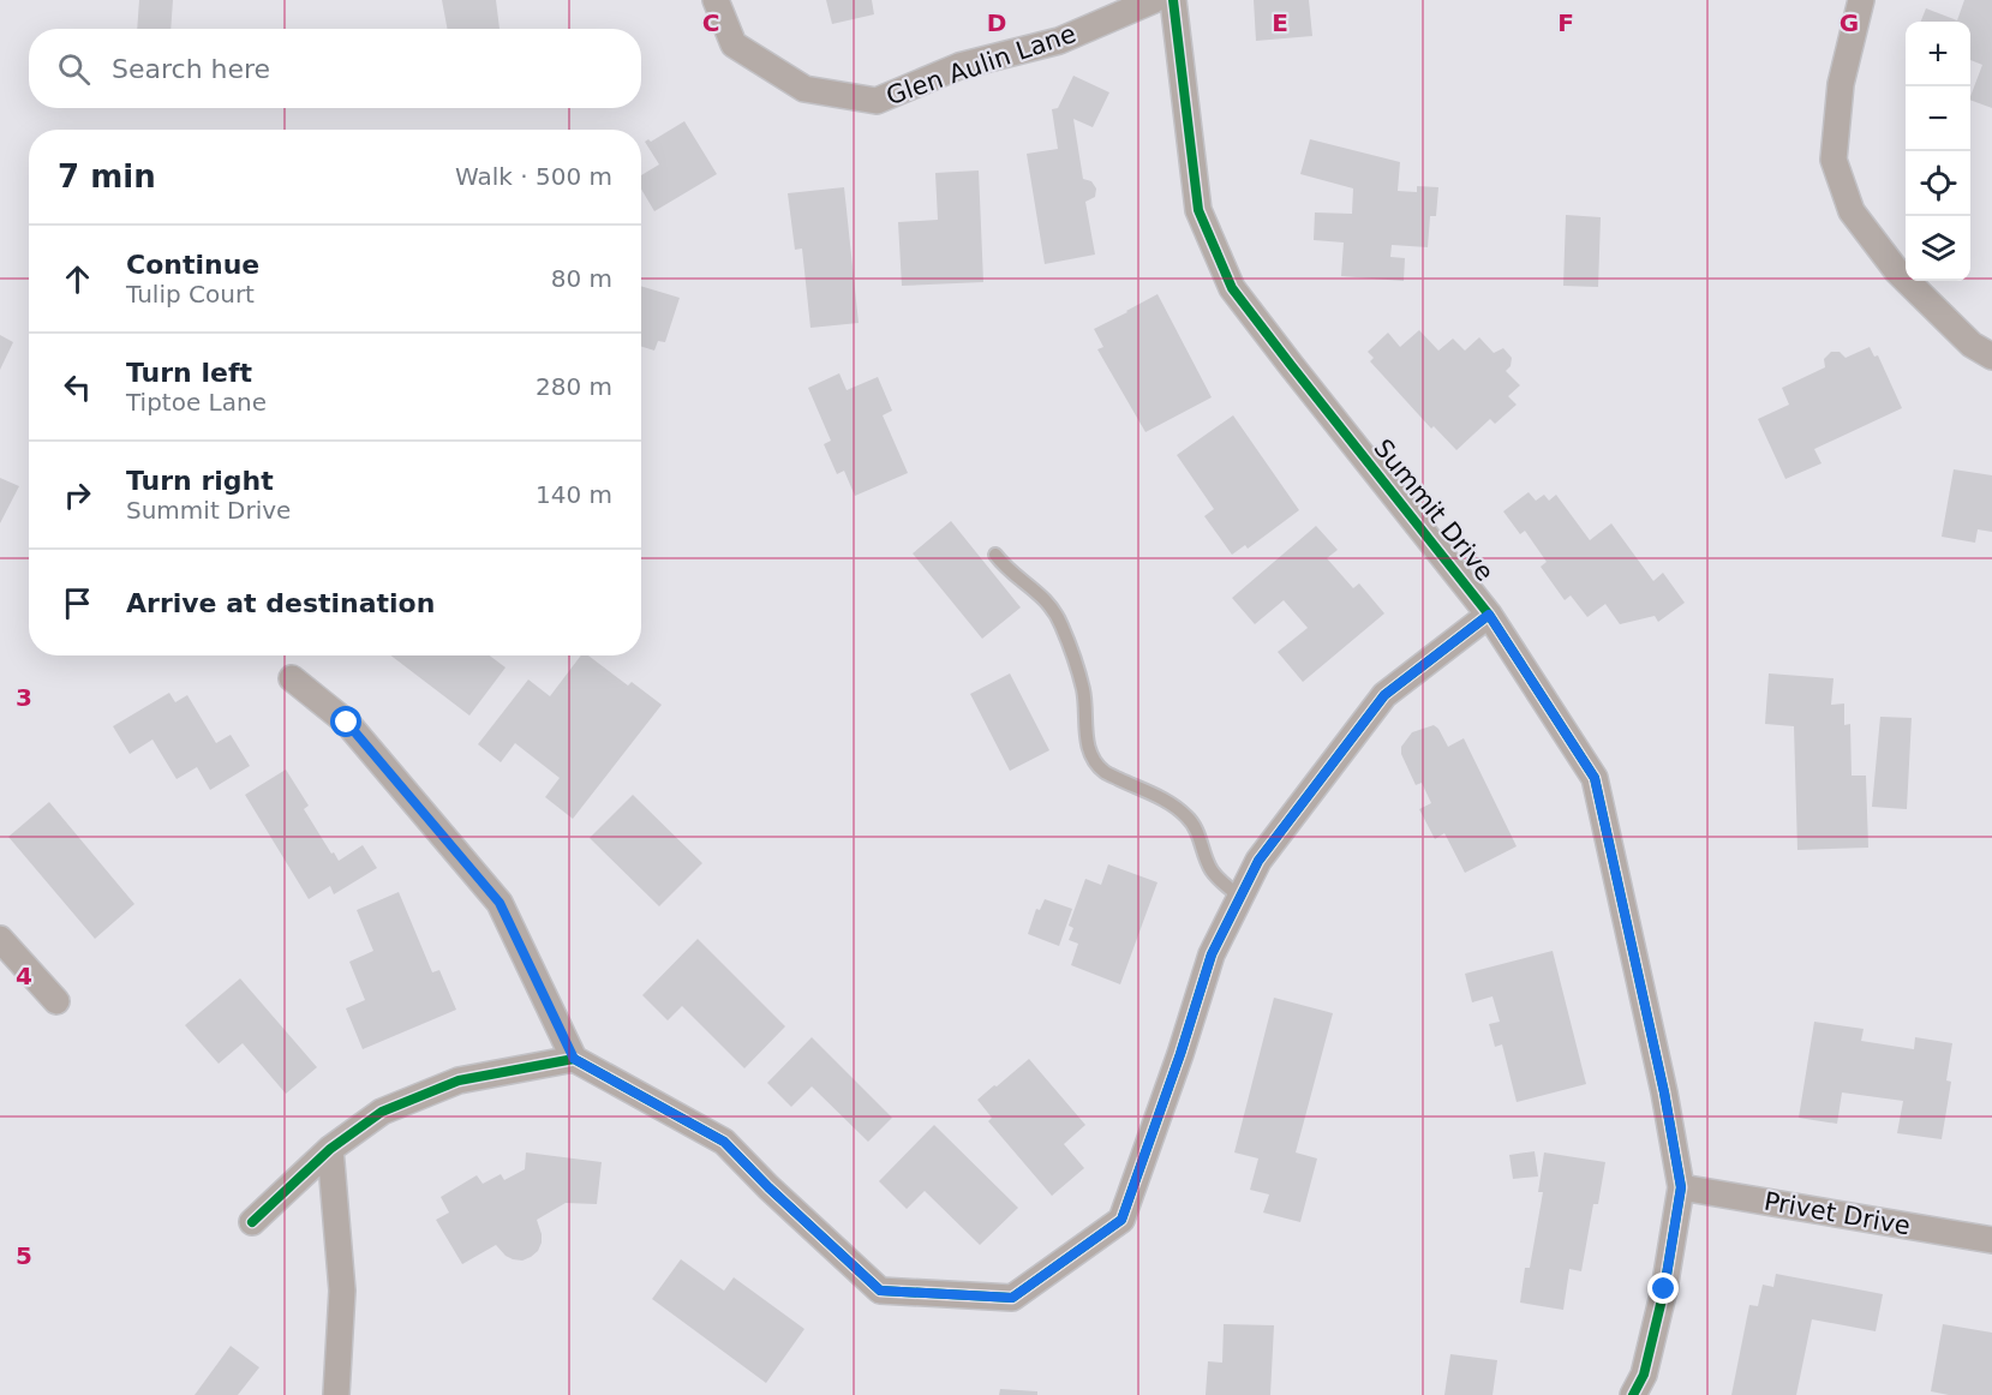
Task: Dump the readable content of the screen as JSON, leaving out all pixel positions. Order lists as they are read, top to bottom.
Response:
{
  "streets": {
    "street": ["Glen Aulin Lane", "Summit Drive", "Privet Drive"]
  },
  "crossings": [
    ["Summit Drive", "Privet Drive"]
  ],
  "page": {
    "map_buttons": ["+", "−"],
    "search": "Search here",
    "heading": ["7 min", "Walk · 500 m"],
    "list": [
      ["Continue", "Tulip Court", "80 m"],
      ["Turn left", "Tiptoe Lane", "280 m"],
      ["Turn right", "Summit Drive", "140 m"],
      "Arrive at destination"
    ]
  },
  "grid": {
    "columns": [
      "C",
      "D",
      "E",
      "F",
      "G"
    ],
    "rows": ["3", "4", "5"]
  }
}
